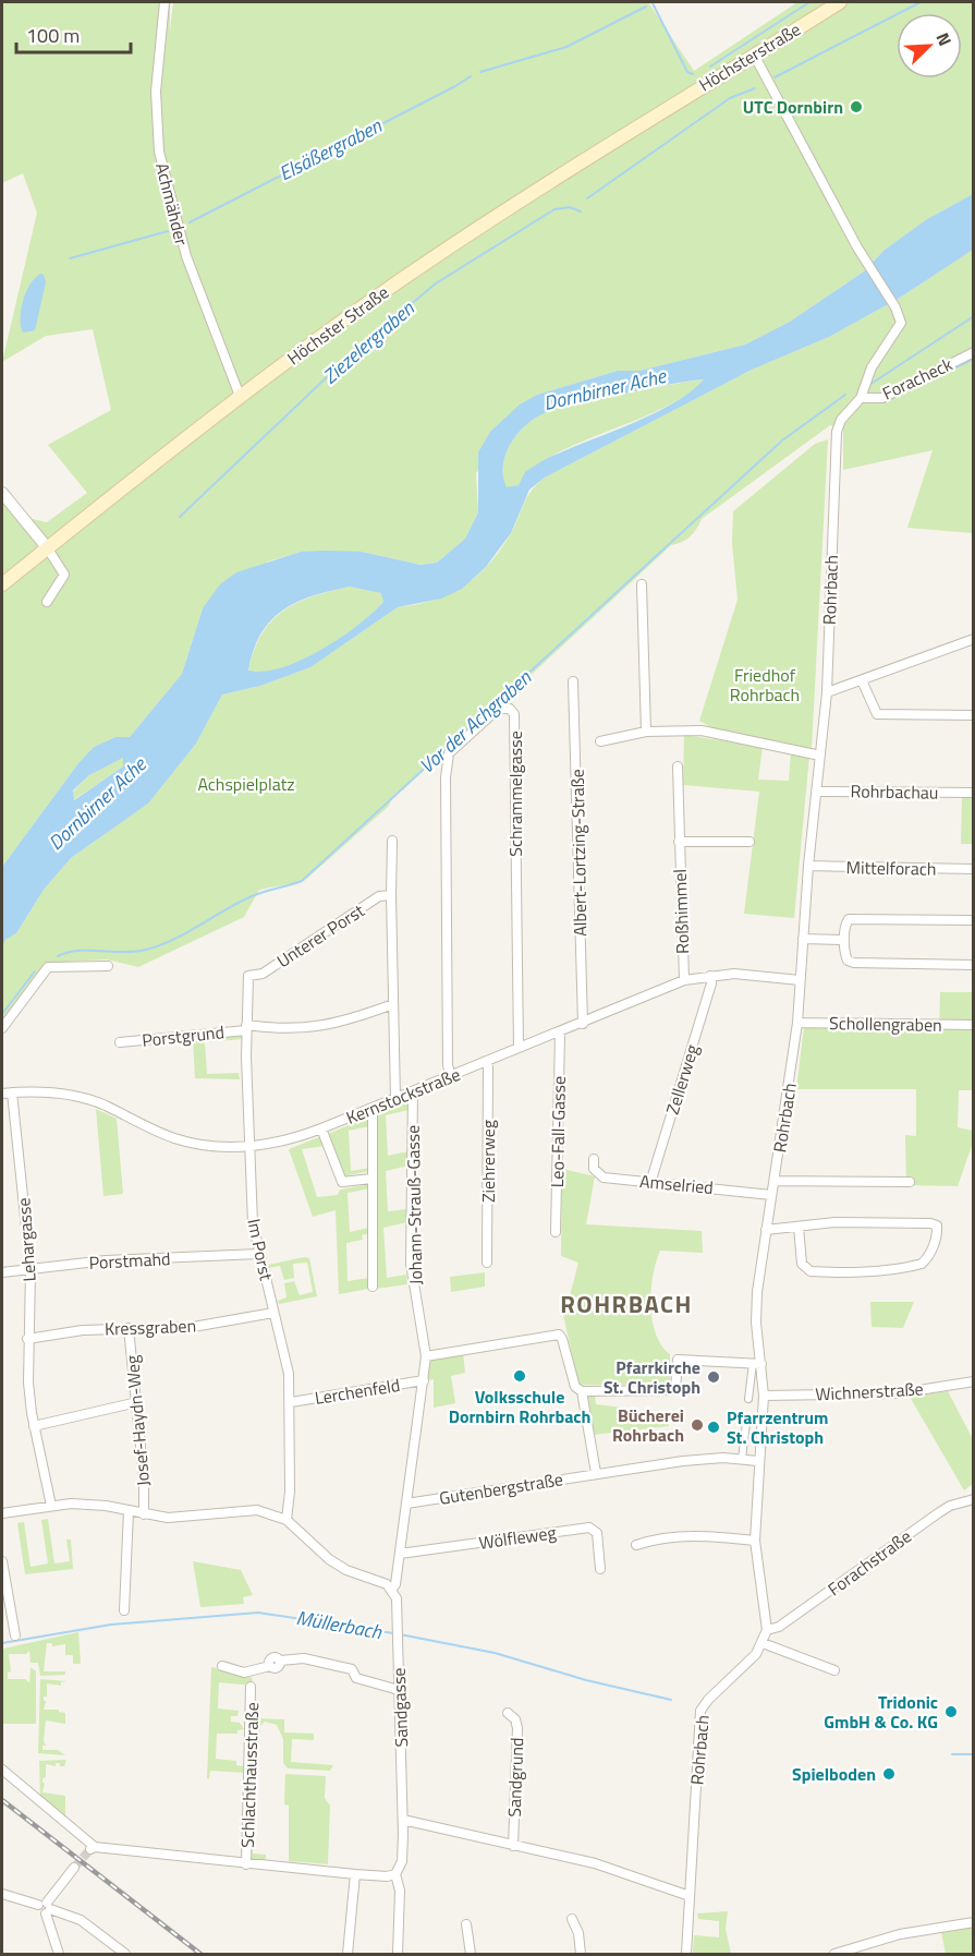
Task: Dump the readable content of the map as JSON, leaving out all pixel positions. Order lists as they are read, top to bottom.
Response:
{
  "streets": {
    "main road": ["Höchsterstraße", "Höchster Straße"],
    "street": [
      "Achmähder",
      "Foracheck",
      "Rohrbach",
      "Rohrbachau",
      "Schrammelgasse",
      "Albert-Lortzing-Straße",
      "Mittelforach",
      "Roßhimmel",
      "Unterer Porst",
      "Schollengraben",
      "Porstgrund",
      "Zellerweg",
      "Kernstockstraße",
      "Leo-Fall-Gasse",
      "Ziehrerweg",
      "Amselried",
      "Johann-Strauß-Gasse",
      "Lehargasse",
      "Im Porst",
      "Porstmahd",
      "Kressgraben",
      "Lerchenfeld",
      "Wichnerstraße",
      "Josef-Haydn-Weg",
      "Gutenbergstraße",
      "Wölfleweg",
      "Forachstraße",
      "Sandgasse",
      "Schlachthausstraße",
      "Sandgrund"
    ]
  },
  "crossings": [
    ["Höchsterstraße", "Höchster Straße"],
    ["Höchsterstraße", "Rohrbach"],
    ["Achmähder", "Höchster Straße"],
    ["Foracheck", "Rohrbach"],
    ["Rohrbach", "Rohrbachau"],
    ["Rohrbach", "Mittelforach"],
    ["Rohrbach", "Schollengraben"],
    ["Rohrbach", "Kernstockstraße"],
    ["Rohrbach", "Amselried"],
    ["Rohrbach", "Wichnerstraße"],
    ["Rohrbach", "Gutenbergstraße"],
    ["Rohrbach", "Forachstraße"],
    ["Schrammelgasse", "Kernstockstraße"],
    ["Albert-Lortzing-Straße", "Kernstockstraße"],
    ["Roßhimmel", "Kernstockstraße"],
    ["Unterer Porst", "Kernstockstraße"],
    ["Unterer Porst", "Im Porst"],
    ["Porstgrund", "Im Porst"],
    ["Zellerweg", "Kernstockstraße"],
    ["Zellerweg", "Amselried"],
    ["Kernstockstraße", "Leo-Fall-Gasse"],
    ["Kernstockstraße", "Ziehrerweg"],
    ["Kernstockstraße", "Johann-Strauß-Gasse"],
    ["Kernstockstraße", "Lehargasse"],
    ["Kernstockstraße", "Im Porst"],
    ["Johann-Strauß-Gasse", "Lerchenfeld"],
    ["Johann-Strauß-Gasse", "Gutenbergstraße"],
    ["Johann-Strauß-Gasse", "Wölfleweg"],
    ["Johann-Strauß-Gasse", "Sandgasse"],
    ["Lehargasse", "Porstmahd"],
    ["Lehargasse", "Kressgraben"],
    ["Im Porst", "Porstmahd"],
    ["Im Porst", "Kressgraben"],
    ["Im Porst", "Lerchenfeld"],
    ["Kressgraben", "Josef-Haydn-Weg"]
  ],
  "districts": ["ROHRBACH"],
  "water": [
    "Elsäßergraben",
    "Ziezelergraben",
    "Dornbirner Ache",
    "Vor der Achgraben",
    "Müllerbach"
  ],
  "parks": ["Friedhof Rohrbach", "Achspielplatz"],
  "places": [
    "UTC Dornbirn",
    "Volksschule Dornbirn Rohrbach",
    "Pfarrkirche St. Christoph",
    "Bücherei Rohrbach",
    "Pfarrzentrum St. Christoph",
    "Tridonic GmbH & Co. KG",
    "Spielboden"
  ],
  "scale_bar": "100 m",
  "north": "top right"
}
